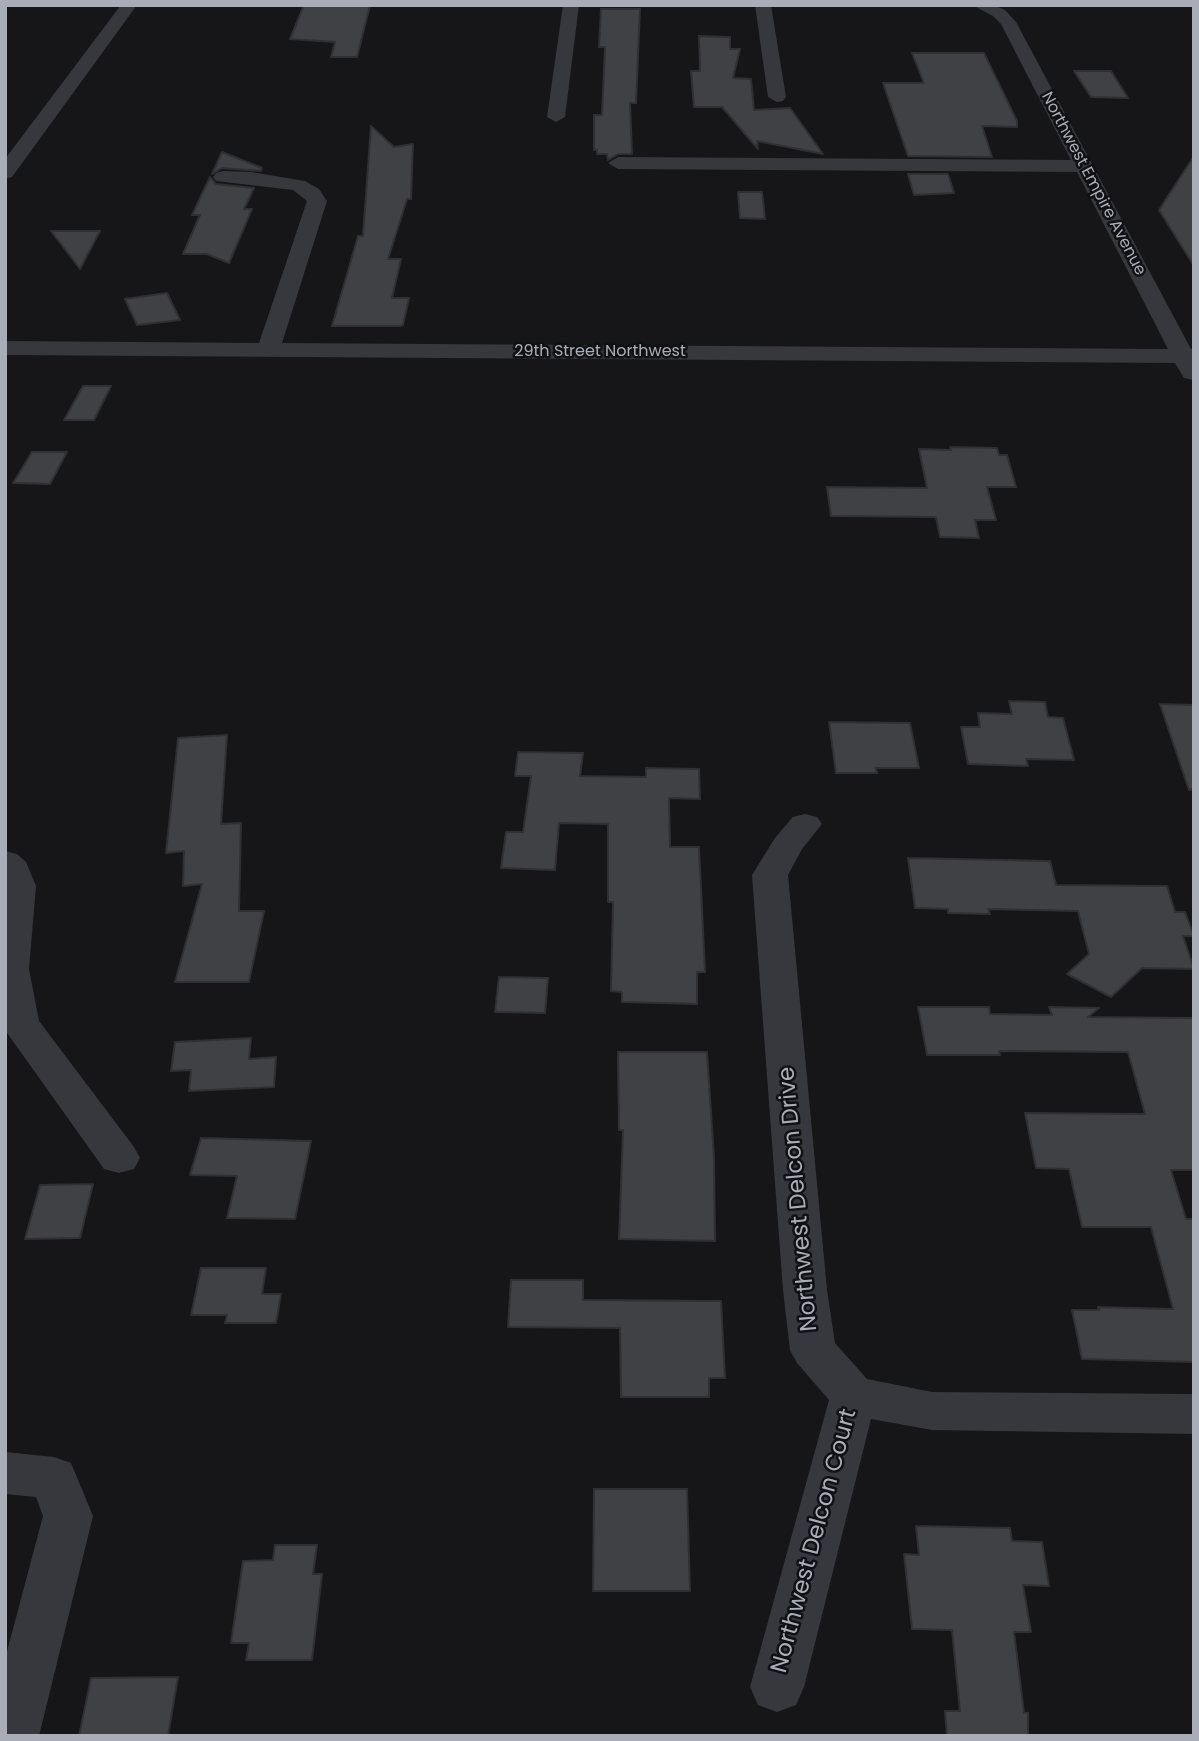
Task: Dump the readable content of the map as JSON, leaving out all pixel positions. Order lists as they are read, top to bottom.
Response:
{
  "streets": {
    "street": [
      "Northwest Empire Avenue",
      "29th Street Northwest",
      "Northwest Delcon Drive",
      "Northwest Delcon Court"
    ]
  },
  "crossings": [
    ["Northwest Empire Avenue", "29th Street Northwest"],
    ["Northwest Delcon Drive", "Northwest Delcon Court"]
  ]
}
